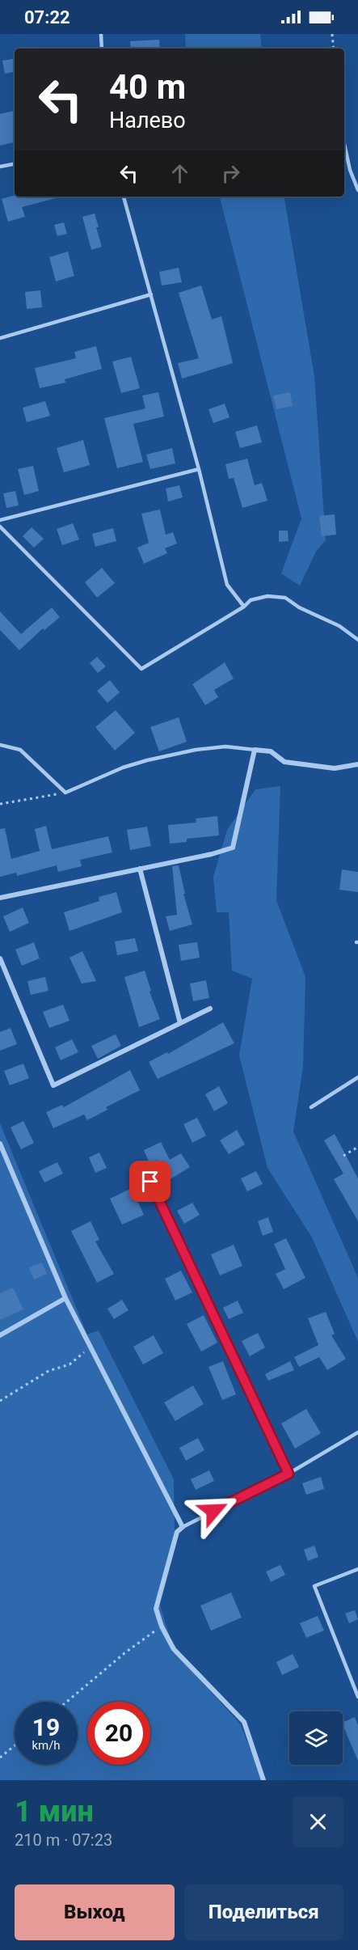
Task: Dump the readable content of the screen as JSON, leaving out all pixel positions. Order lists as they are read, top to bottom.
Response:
{
  "page": {
    "status": "07:22",
    "turn": ["40 m", "Налево"],
    "speed": "19 km/h",
    "limit": "20",
    "heading": ["1 мин", "210 m · 07:23"],
    "buttons": ["Выход", "Поделиться"]
  }
}
